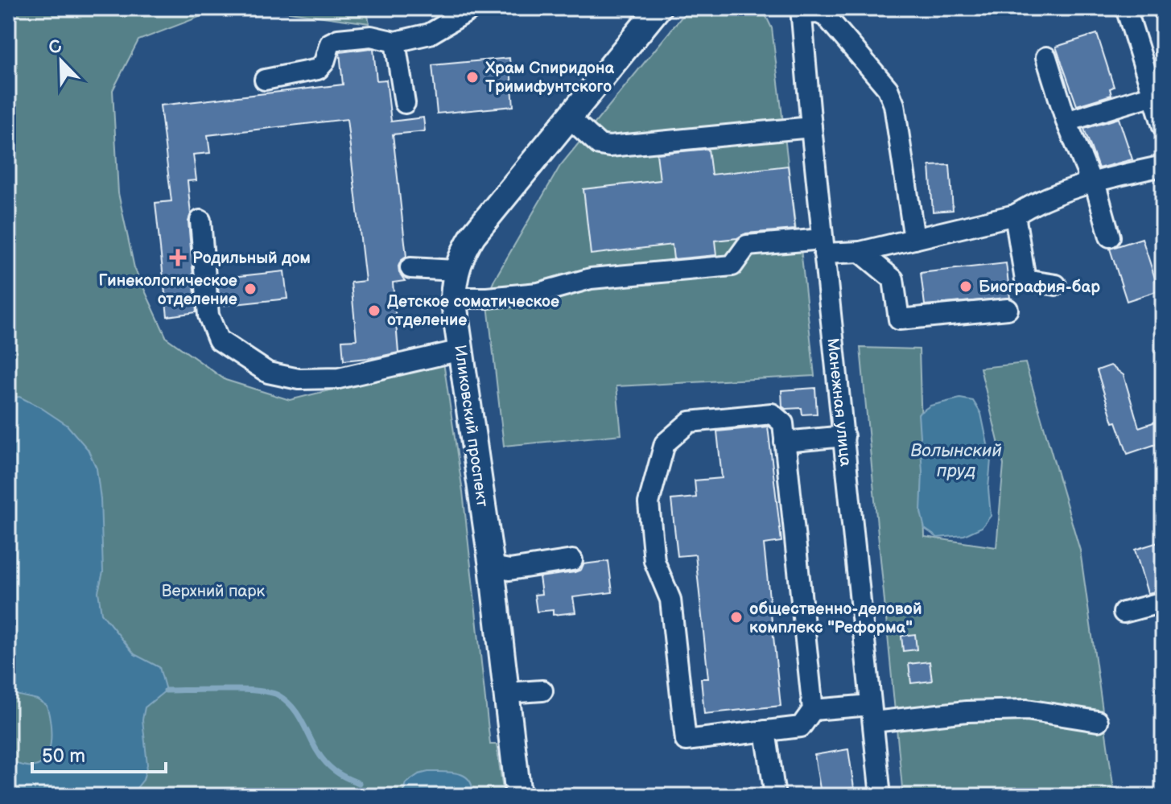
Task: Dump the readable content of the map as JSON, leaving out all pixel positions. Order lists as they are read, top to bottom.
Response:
{
  "streets": {
    "main road": ["Иликовский проспект"],
    "street": ["Манежная улица"]
  },
  "water": ["Волынский пруд"],
  "parks": ["Верхний парк"],
  "places": {
    "other": [
      "Храм Спиридона Тримифунтского",
      "Биография-бар",
      "Гинекологическое отделение",
      "Детское соматическое отделение",
      "oбщеcтвенно-деловoй кoмплeкc \"Peфoрма\""
    ],
    "health": ["Родильный дом"]
  },
  "scale_bar": "50 m",
  "north": "top left"
}
